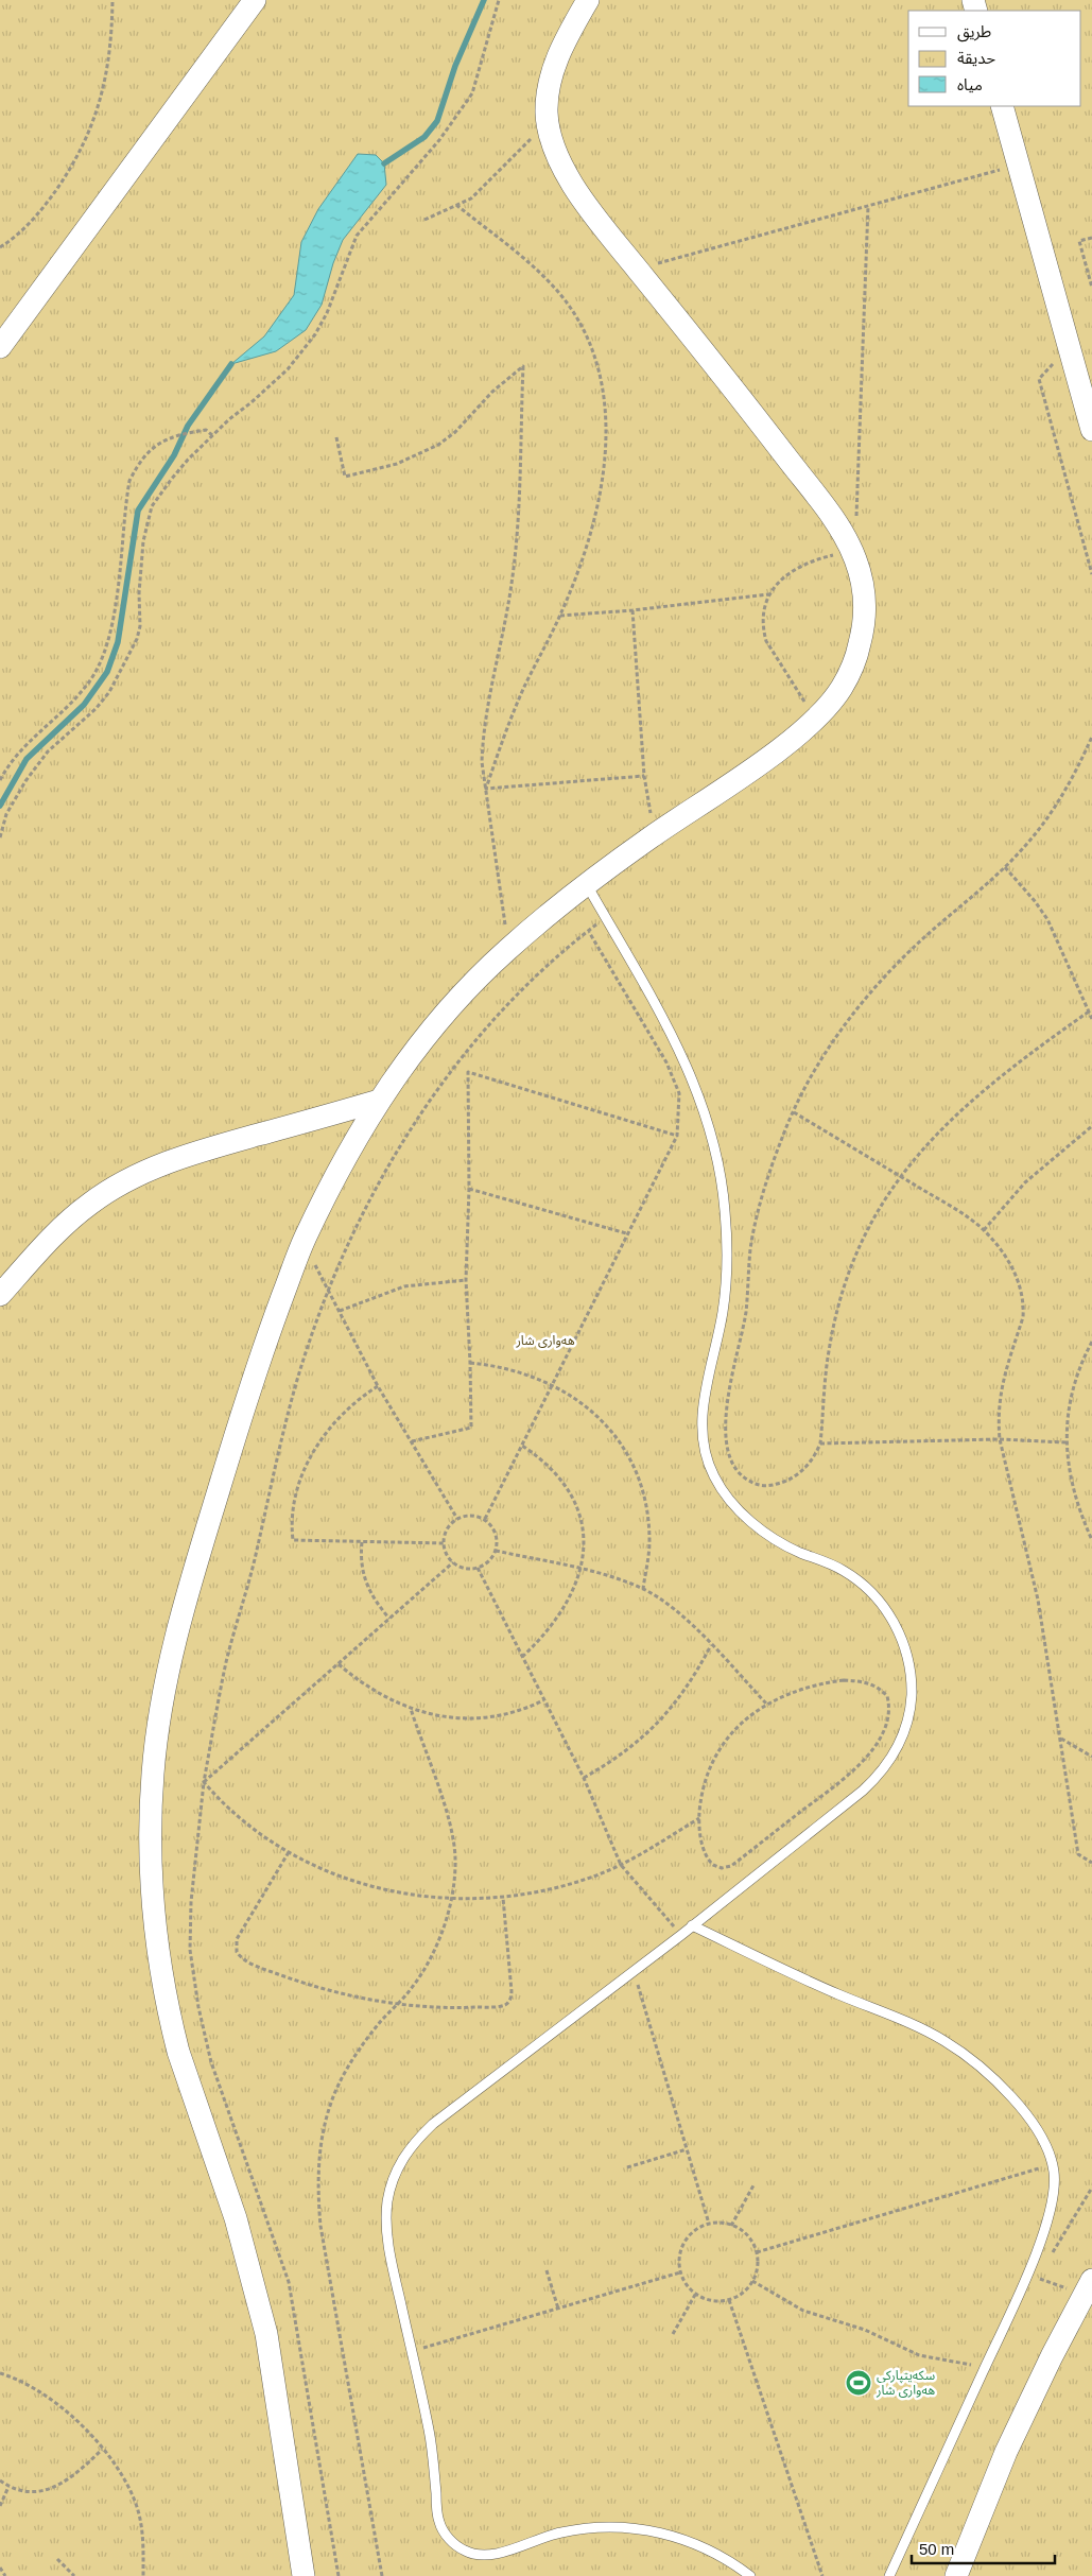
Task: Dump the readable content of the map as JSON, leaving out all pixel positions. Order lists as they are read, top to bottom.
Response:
{
  "parks": ["هەواری شار"],
  "places": {
    "sports": ["سکەیتپارکی هەواری شار"]
  },
  "legend": ["طريق", "حديقة", "مياه"],
  "scale_bar": "50 m"
}
